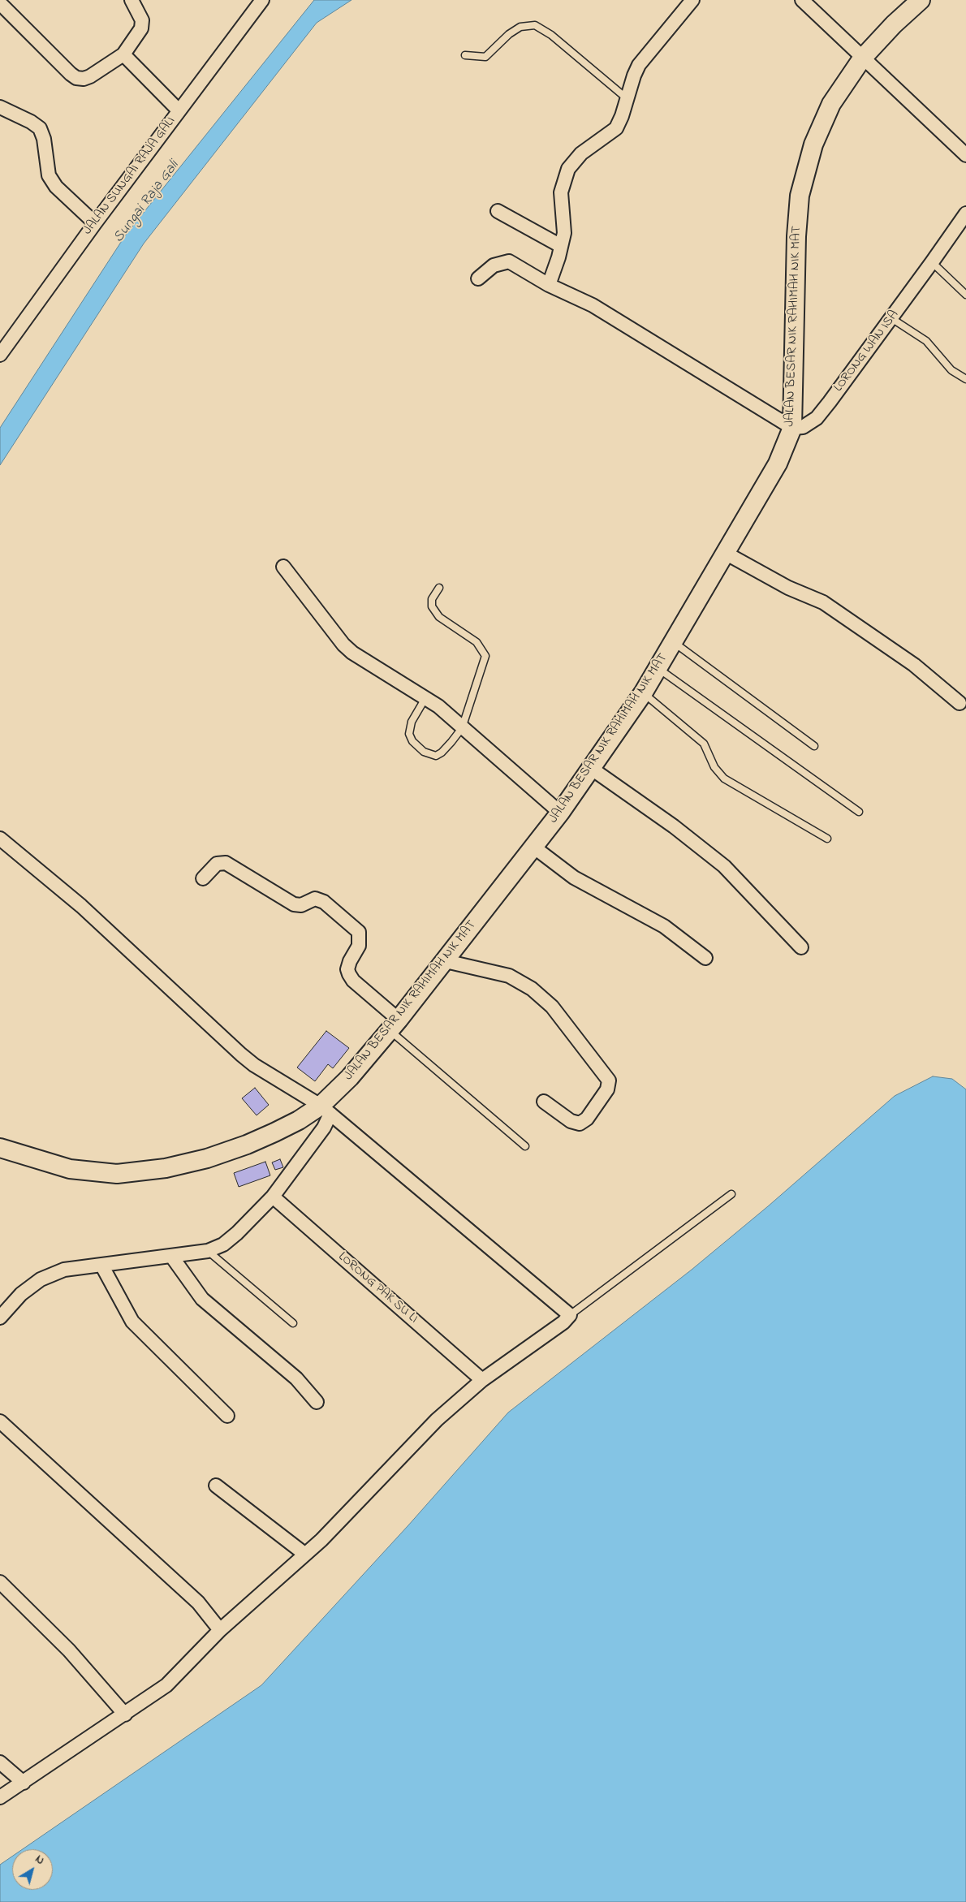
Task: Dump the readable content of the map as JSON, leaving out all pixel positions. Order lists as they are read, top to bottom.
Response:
{
  "streets": {
    "street": [
      "JALAN SUNGAI RAJA GALI",
      "JALAN BESAR NIK RAHIMAH NIK MAT",
      "LORONG WAN ISA",
      "LORONG PAK SU LI"
    ]
  },
  "crossings": [
    ["JALAN BESAR NIK RAHIMAH NIK MAT", "LORONG WAN ISA"]
  ],
  "water": ["Sungai Raja Gali"],
  "north": "top right"
}
